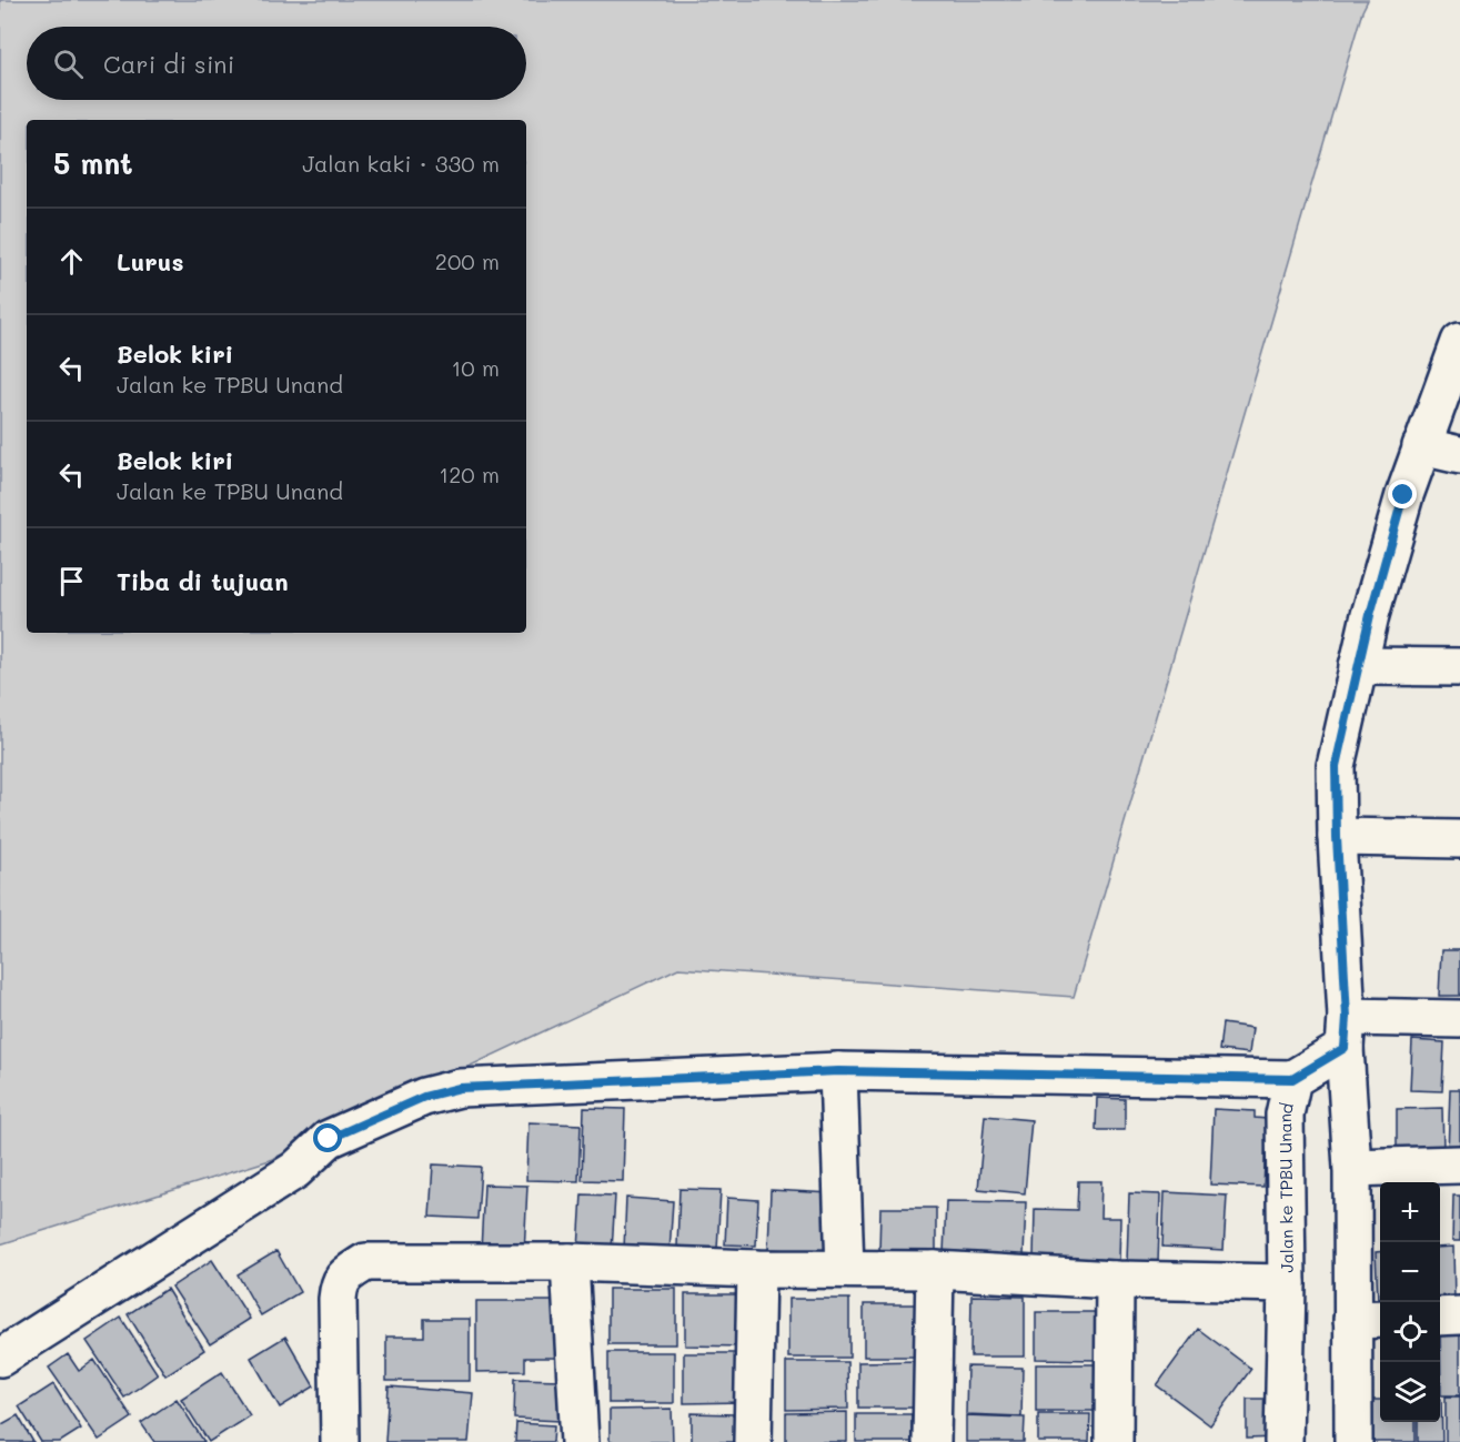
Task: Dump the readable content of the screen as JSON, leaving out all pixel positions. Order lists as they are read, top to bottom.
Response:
{
  "streets": {
    "street": ["Jalan ke TPBU Unand"]
  },
  "page": {
    "search": "Cari di sini",
    "heading": ["5 mnt", "Jalan kaki · 330 m"],
    "list": [
      ["Lurus", "200 m"],
      ["Belok kiri", "Jalan ke TPBU Unand", "10 m"],
      ["Belok kiri", "Jalan ke TPBU Unand", "120 m"],
      "Tiba di tujuan"
    ],
    "map_buttons": ["+", "−"]
  }
}
